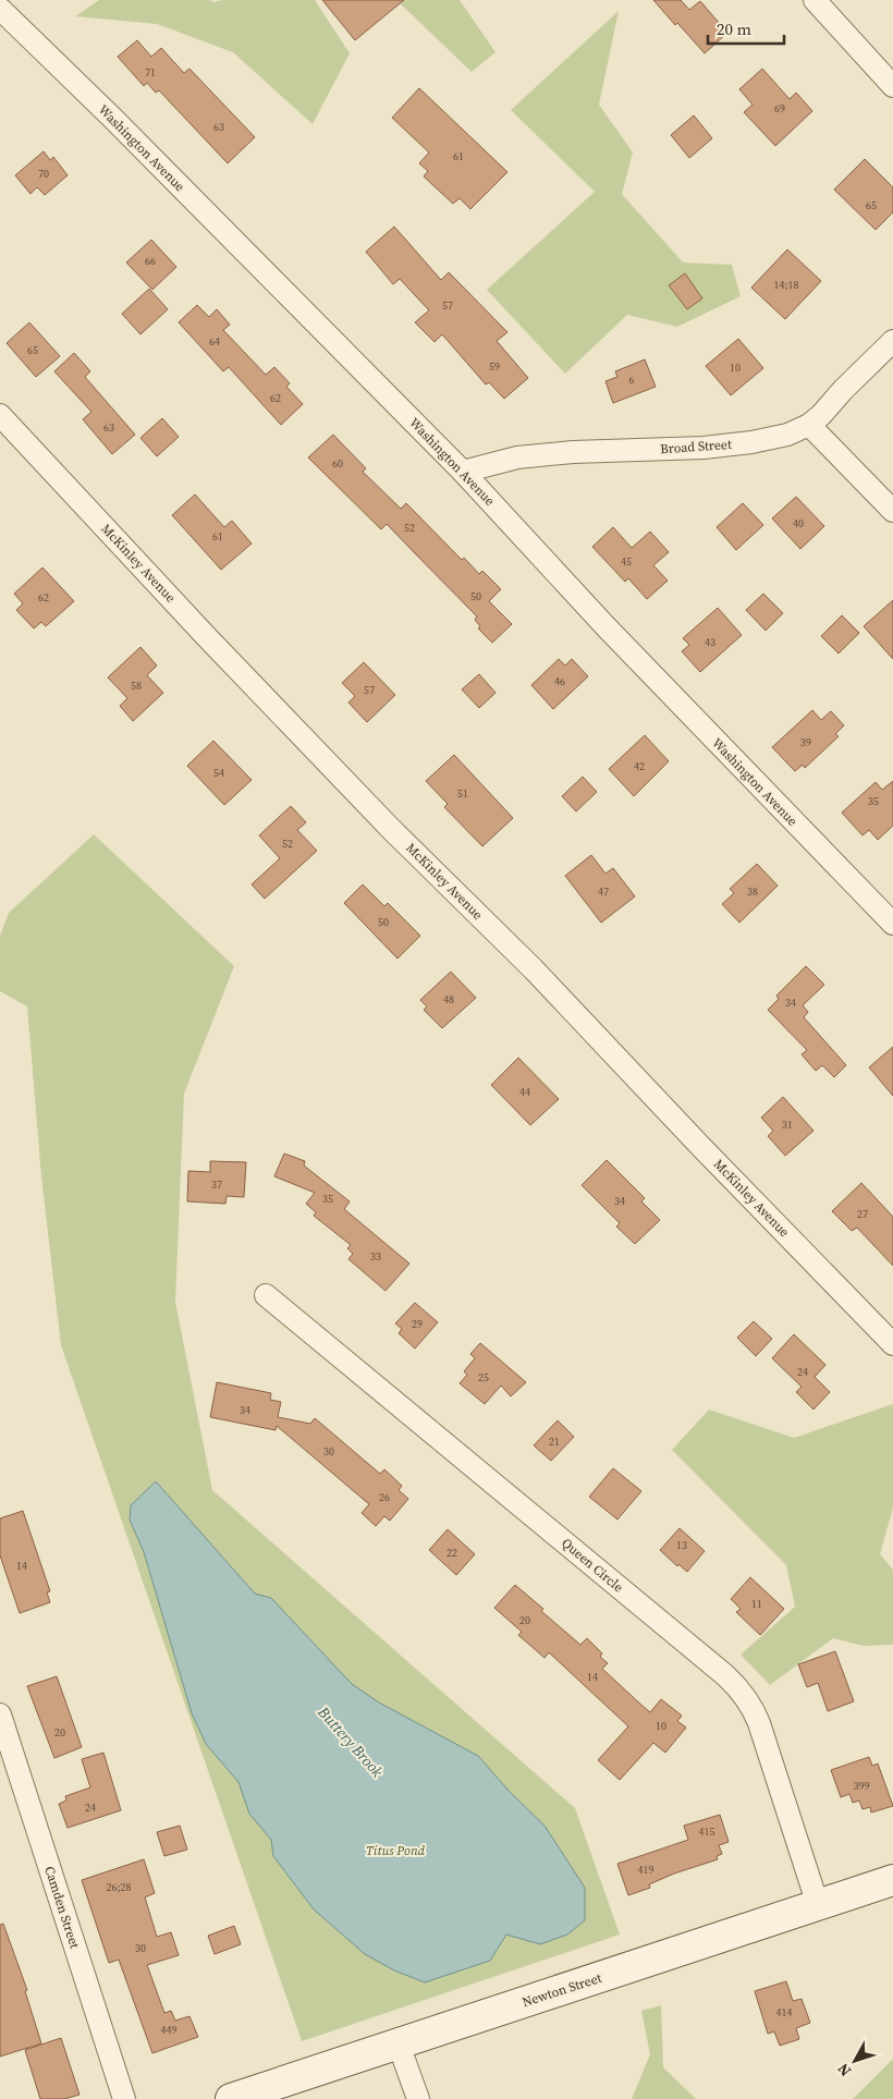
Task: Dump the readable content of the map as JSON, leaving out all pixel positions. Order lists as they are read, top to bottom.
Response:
{
  "streets": {
    "main road": ["Newton Street"],
    "street": [
      "Washington Avenue",
      "Broad Street",
      "McKinley Avenue",
      "Queen Circle",
      "Camden Street"
    ]
  },
  "crossings": [
    ["Washington Avenue", "Broad Street"],
    ["Queen Circle", "Newton Street"]
  ],
  "water": ["Buttery Brook"],
  "parks": ["Titus Pond"],
  "house_numbers": [
    "71",
    "69",
    "63",
    "61",
    "70",
    "65",
    "66",
    "14;18",
    "57",
    "64",
    "65",
    "59",
    "10",
    "6",
    "62",
    "63",
    "60",
    "40",
    "52",
    "61",
    "45",
    "50",
    "62",
    "43",
    "46",
    "58",
    "57",
    "39",
    "42",
    "54",
    "51",
    "35",
    "52",
    "47",
    "38",
    "50",
    "48",
    "34",
    "44",
    "31",
    "37",
    "35",
    "34",
    "27",
    "33",
    "29",
    "24",
    "25",
    "34",
    "21",
    "30",
    "26",
    "13",
    "22",
    "14",
    "11",
    "20",
    "14",
    "10",
    "20",
    "399",
    "24",
    "415",
    "419",
    "26;28",
    "30",
    "414",
    "449"
  ],
  "scale_bar": "20 m",
  "north": "bottom left"
}
